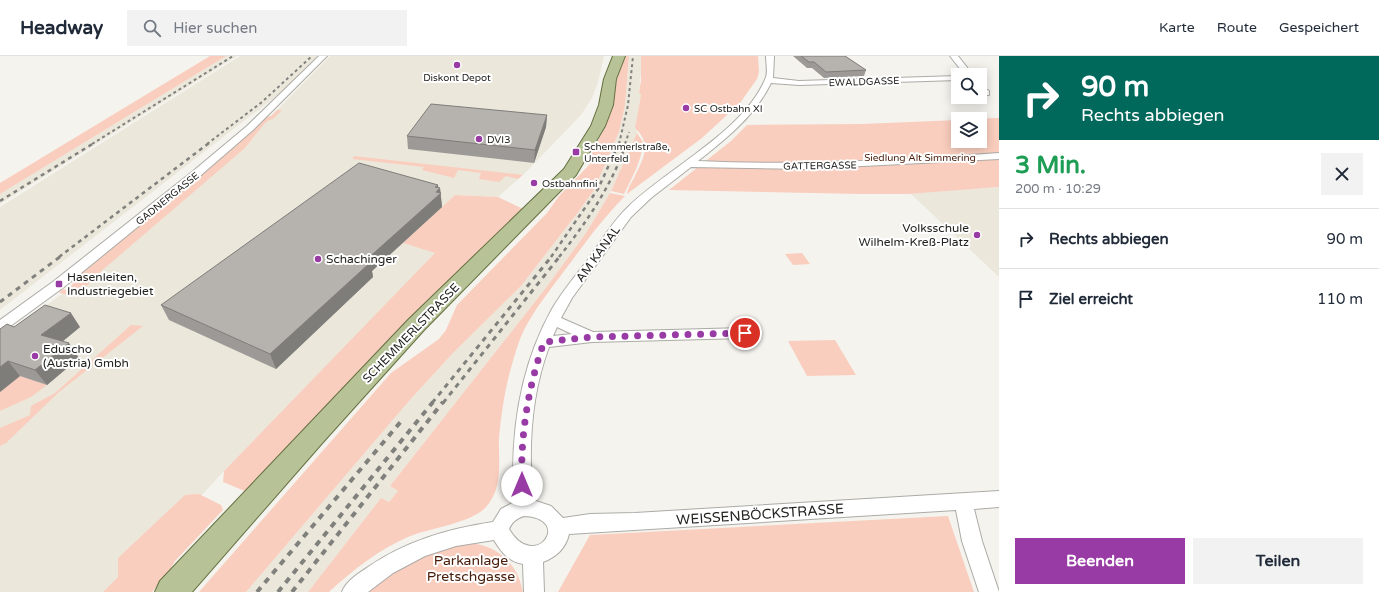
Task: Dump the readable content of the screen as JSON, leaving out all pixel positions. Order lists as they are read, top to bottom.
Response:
{
  "streets": {
    "main road": ["SCHEMMERLSTRASSE"],
    "street": [
      "EWALDGASSE",
      "GATTERGASSE",
      "GADNERGASSE",
      "AM KANAL",
      "WEISSENBÖCKSTRASSE"
    ]
  },
  "crossings": [
    ["EWALDGASSE", "AM KANAL"],
    ["GATTERGASSE", "AM KANAL"],
    ["AM KANAL", "WEISSENBÖCKSTRASSE"]
  ],
  "parks": ["Siedlung Alt Simmering", "Parkanlage Pretschgasse"],
  "places": {
    "other": [
      "Diskont Depot",
      "SC Ostbahn XI",
      "DVI3",
      "Ostbahnfini",
      "Volksschule Wilhelm-Kreß-Platz",
      "Schachinger",
      "Eduscho (Austria) Gmbh"
    ],
    "transit": ["Schemmerlstraße, Unterfeld", "Hasenleiten, Industriegebiet"]
  },
  "page": {
    "header": "Headway",
    "search": "Hier suchen",
    "nav": ["Karte", "Route", "Gespeichert"],
    "turn": ["90 m", "Rechts abbiegen"],
    "heading": ["3 Min.", "200 m · 10:29"],
    "list": [
      {
        "name": "Rechts abbiegen",
        "value": "90 m"
      },
      {
        "name": "Ziel erreicht",
        "value": "110 m"
      }
    ],
    "buttons": ["Beenden", "Teilen"]
  }
}
